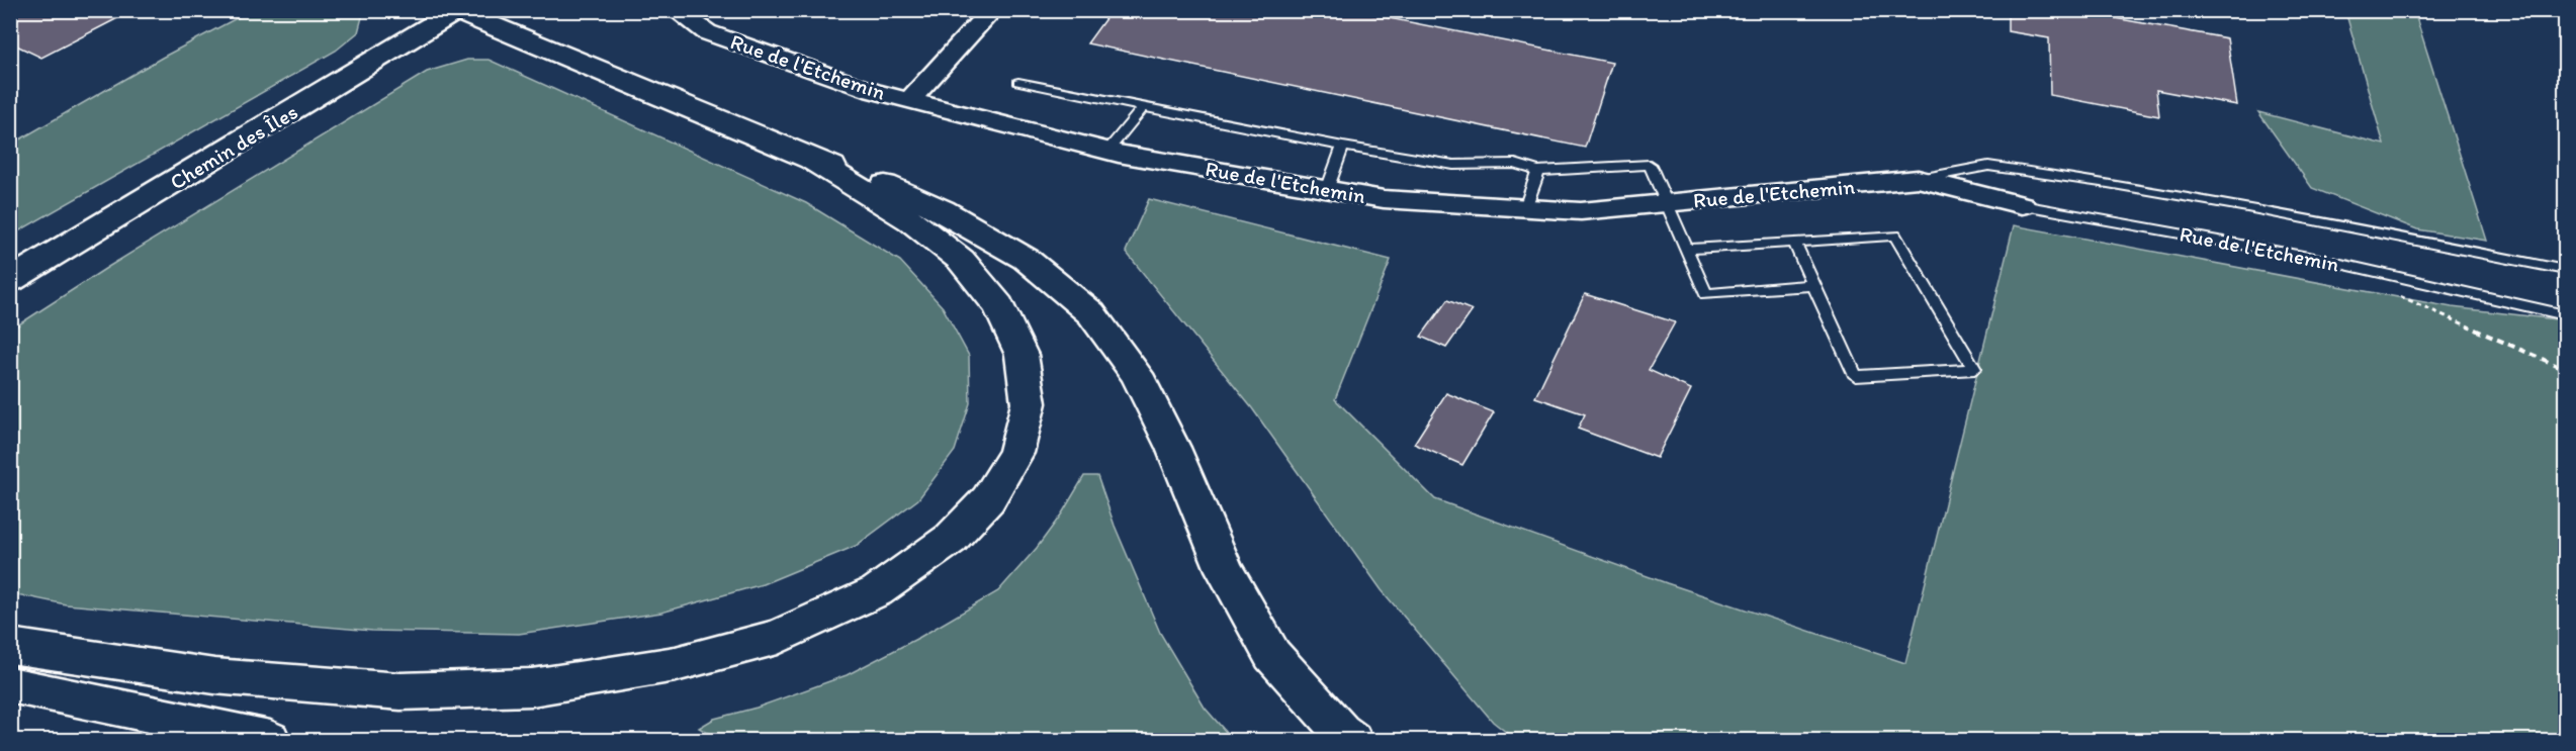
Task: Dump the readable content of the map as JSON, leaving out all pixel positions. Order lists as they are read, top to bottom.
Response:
{
  "streets": {
    "main road": ["Chemin des Îles"],
    "street": ["Rue de l'Etchemin"]
  }
}
